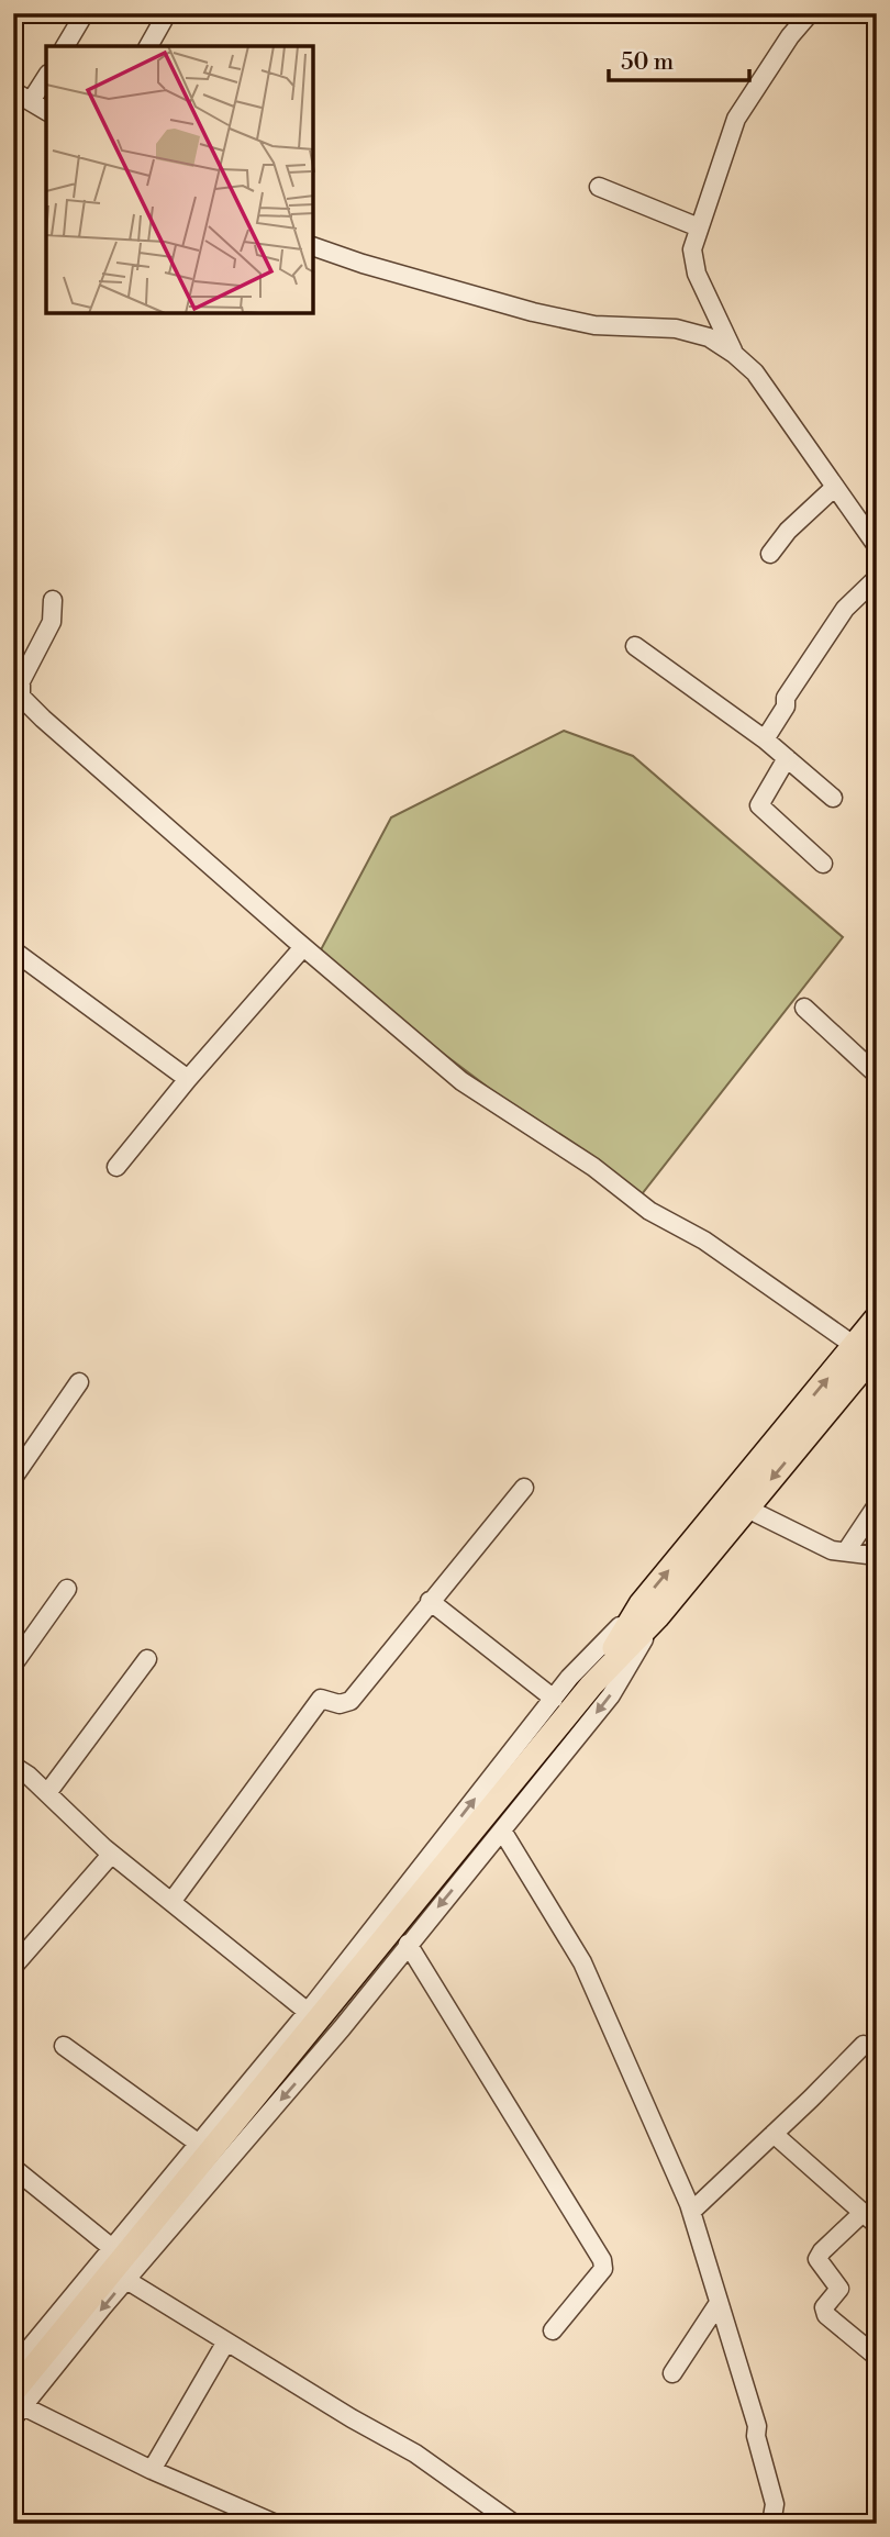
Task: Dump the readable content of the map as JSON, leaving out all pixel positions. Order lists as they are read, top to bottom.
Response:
{
  "scale_bar": "50 m"
}
